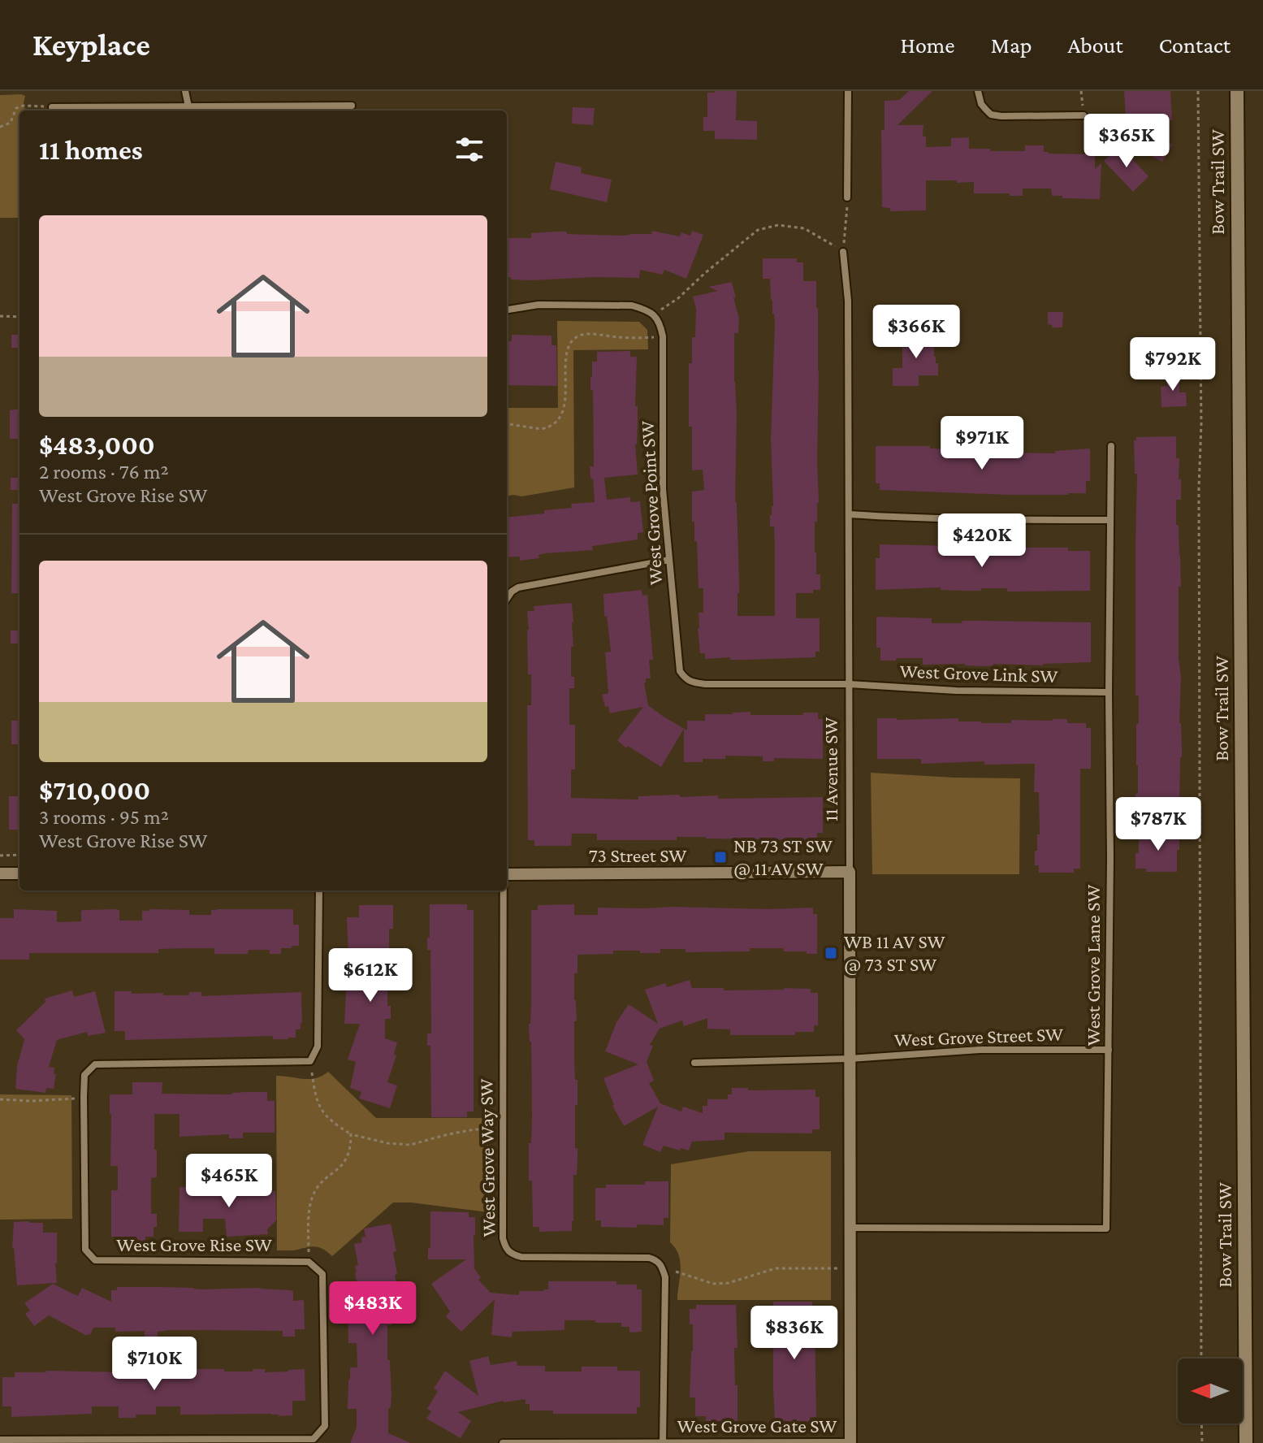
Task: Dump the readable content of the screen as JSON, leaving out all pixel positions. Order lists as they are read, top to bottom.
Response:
{
  "streets": {
    "main road": ["Bow Trail SW"],
    "street": [
      "West Grove Point SW",
      "West Grove Link SW",
      "11 Avenue SW",
      "73 Street SW",
      "West Grove Lane SW",
      "West Grove Street SW",
      "West Grove Way SW",
      "West Grove Rise SW",
      "West Grove Gate SW"
    ]
  },
  "crossings": [
    ["West Grove Point SW", "West Grove Link SW"],
    ["West Grove Point SW", "11 Avenue SW"],
    ["West Grove Link SW", "11 Avenue SW"],
    ["West Grove Link SW", "West Grove Lane SW"],
    ["11 Avenue SW", "73 Street SW"],
    ["11 Avenue SW", "West Grove Lane SW"],
    ["11 Avenue SW", "West Grove Street SW"],
    ["11 Avenue SW", "West Grove Gate SW"],
    ["West Grove Lane SW", "West Grove Street SW"]
  ],
  "places": {
    "transit": ["NB 73 ST SW @ 11 AV SW", "WB 11 AV SW @ 73 ST SW"]
  },
  "north": "left",
  "page": {
    "header": "Keyplace",
    "nav": [
      "Home",
      "Map",
      "About",
      "Contact"
    ],
    "heading": "11 homes",
    "price": [
      "$365K",
      "$366K",
      "$792K",
      "$971K",
      "$420K",
      "$787K",
      "$612K",
      "$465K",
      "$483K",
      "$836K",
      "$710K"
    ],
    "list": [
      {
        "name": "$483,000",
        "note": "2 rooms · 76 m² · West Grove Rise SW"
      },
      {
        "name": "$710,000",
        "note": "3 rooms · 95 m² · West Grove Rise SW"
      }
    ]
  }
}
